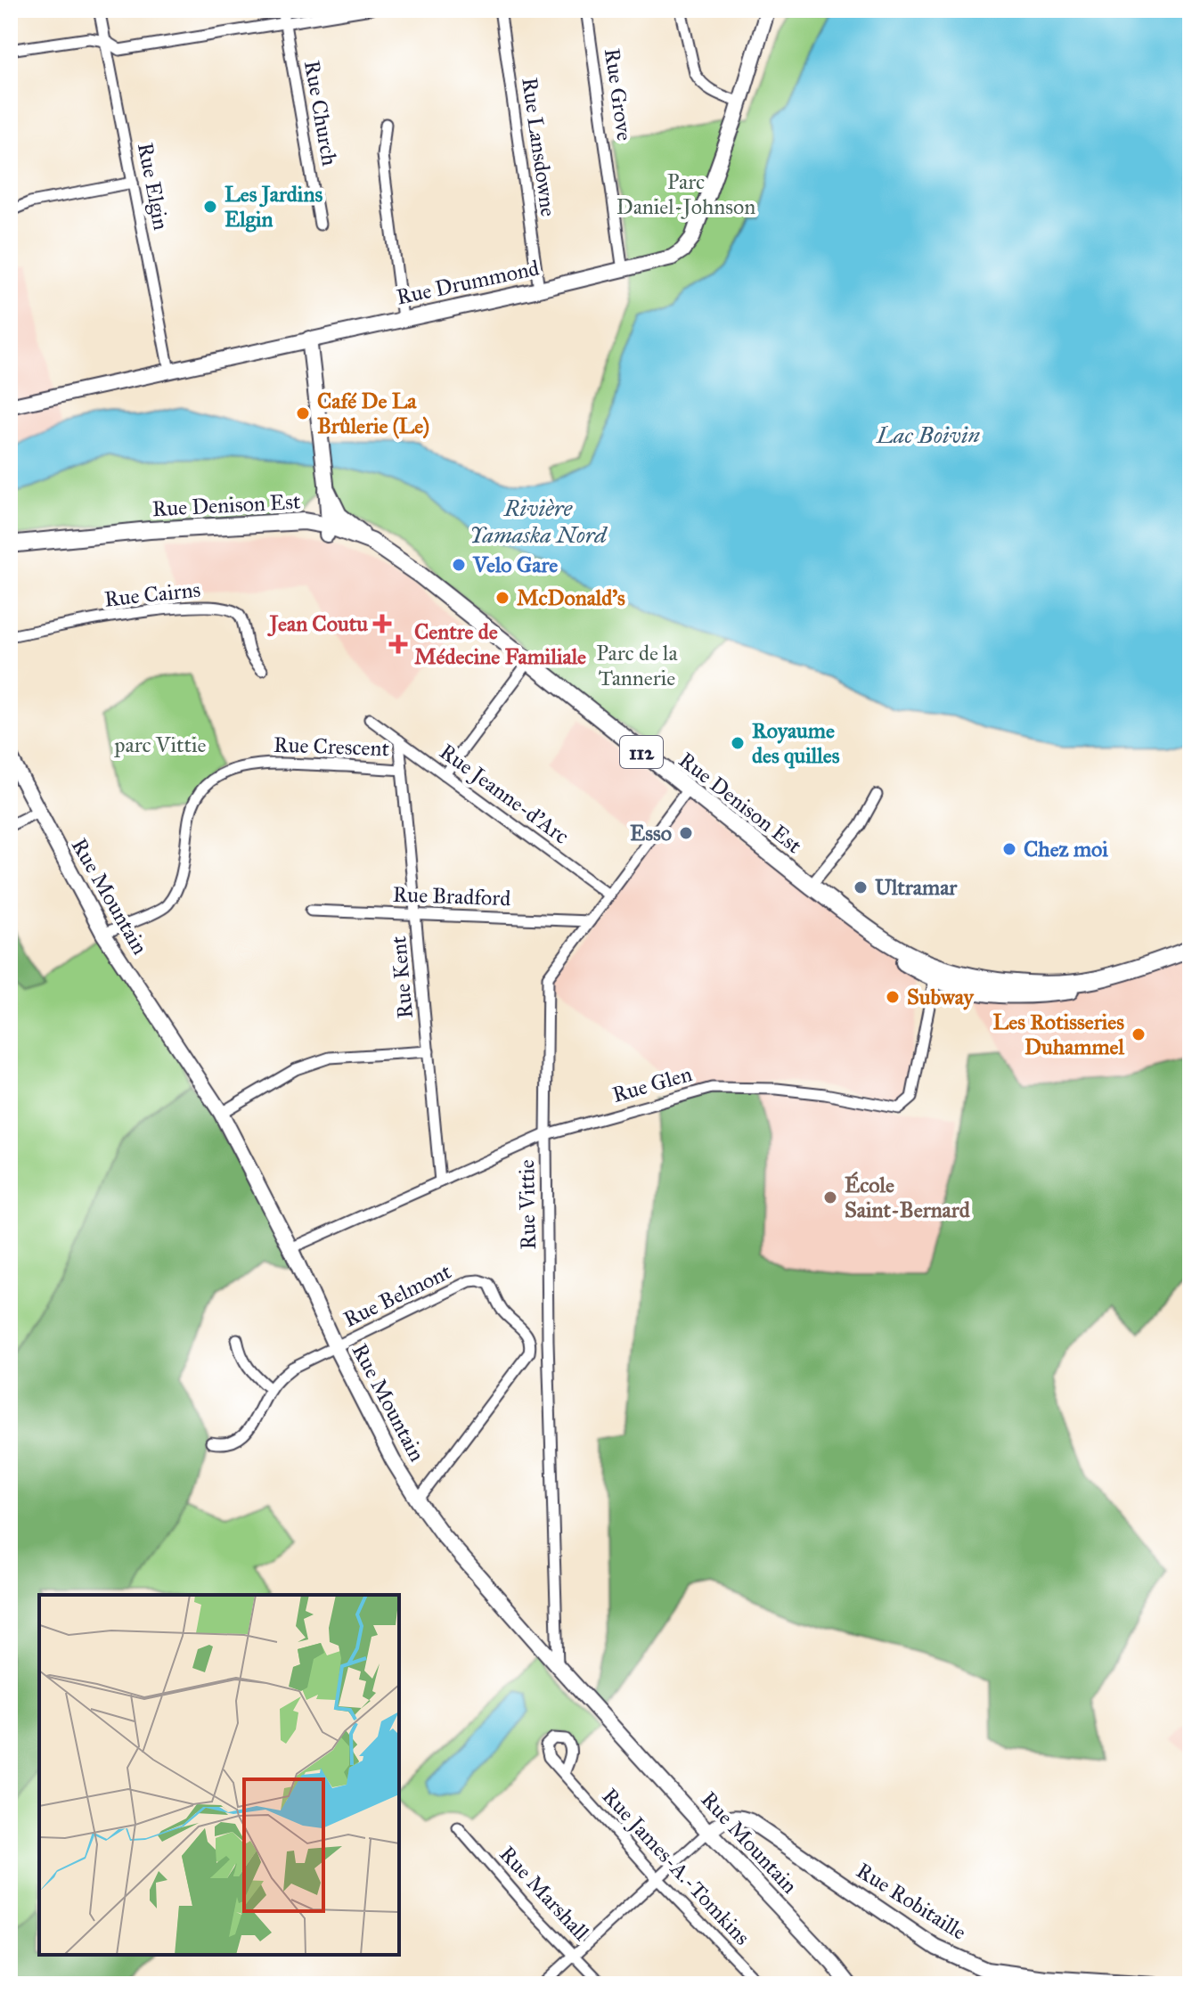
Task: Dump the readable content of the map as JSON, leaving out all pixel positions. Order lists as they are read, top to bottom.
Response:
{
  "streets": {
    "main road": ["Rue Denison Est", "112"],
    "street": [
      "Rue Grove",
      "Rue Church",
      "Rue Lansdowne",
      "Rue Elgin",
      "Rue Drummond",
      "Rue Cairns",
      "Rue Crescent",
      "Rue Jeanne-d'Arc",
      "Rue Mountain",
      "Rue Bradford",
      "Rue Kent",
      "Rue Glen",
      "Rue Vittie",
      "Rue Belmont",
      "Rue James-A.-Tomkins",
      "Rue Marshall",
      "Rue Robitaille"
    ]
  },
  "crossings": [
    ["Rue Grove", "Rue Drummond"],
    ["Rue Lansdowne", "Rue Drummond"],
    ["Rue Elgin", "Rue Drummond"],
    ["Rue Denison Est", "Rue Glen"],
    ["Rue Denison Est", "Rue Vittie"],
    ["Rue Crescent", "Rue Mountain"],
    ["Rue Crescent", "Rue Kent"],
    ["Rue Jeanne-d'Arc", "Rue Vittie"],
    ["Rue Mountain", "Rue Glen"],
    ["Rue Mountain", "Rue Vittie"],
    ["Rue Mountain", "Rue Belmont"],
    ["Rue Mountain", "Rue Robitaille"],
    ["Rue Bradford", "Rue Kent"],
    ["Rue Bradford", "Rue Vittie"],
    ["Rue Kent", "Rue Glen"],
    ["Rue Glen", "Rue Vittie"]
  ],
  "water": ["Lac Boivin", "Rivière Yamaska Nord"],
  "parks": ["Parc Daniel-Johnson", "Parc de la Tannerie", "parc Vittie"],
  "places": {
    "other": [
      "Les Jardins Elgin",
      "Café De La Brûlerie (Le)",
      "Velo Gare",
      "McDonald's",
      "Royaume des quilles",
      "Esso",
      "Chez moi",
      "Ultramar",
      "Subway",
      "Les Rotisseries Duhammel",
      "École Saint-Bernard"
    ],
    "health": ["Jean Coutu", "Centre de Médecine Familiale"]
  }
}
